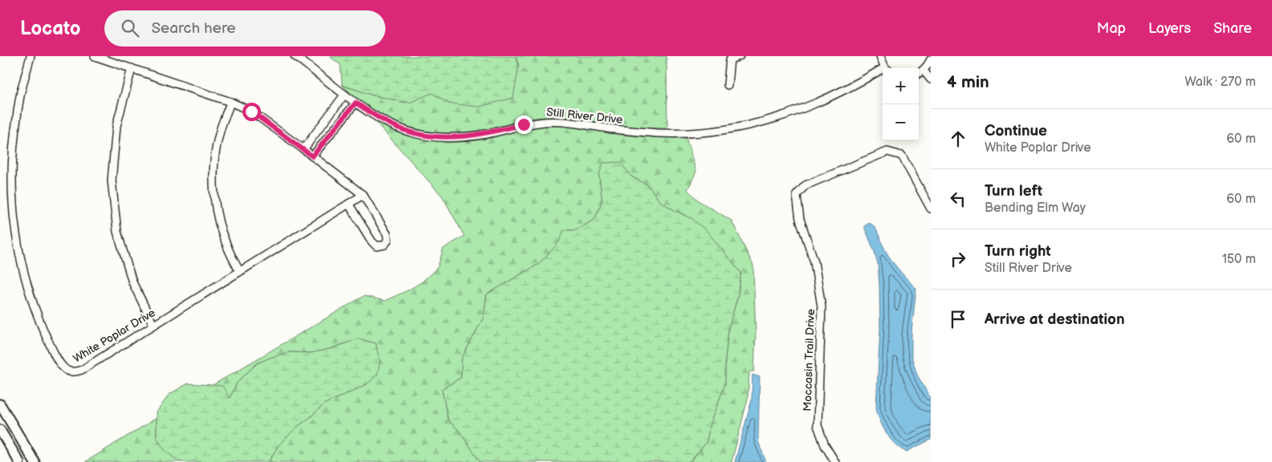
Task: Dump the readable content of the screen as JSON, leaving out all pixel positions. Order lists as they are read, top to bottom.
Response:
{
  "streets": {
    "street": ["Still River Drive", "White Poplar Drive", "Moccasin Trail Drive"]
  },
  "page": {
    "header": "Locato",
    "search": "Search here",
    "nav": ["Map", "Layers", "Share"],
    "heading": ["4 min", "Walk · 270 m"],
    "map_buttons": ["+", "−"],
    "list": [
      ["Continue", "White Poplar Drive", "60 m"],
      ["Turn left", "Bending Elm Way", "60 m"],
      ["Turn right", "Still River Drive", "150 m"],
      "Arrive at destination"
    ]
  }
}
